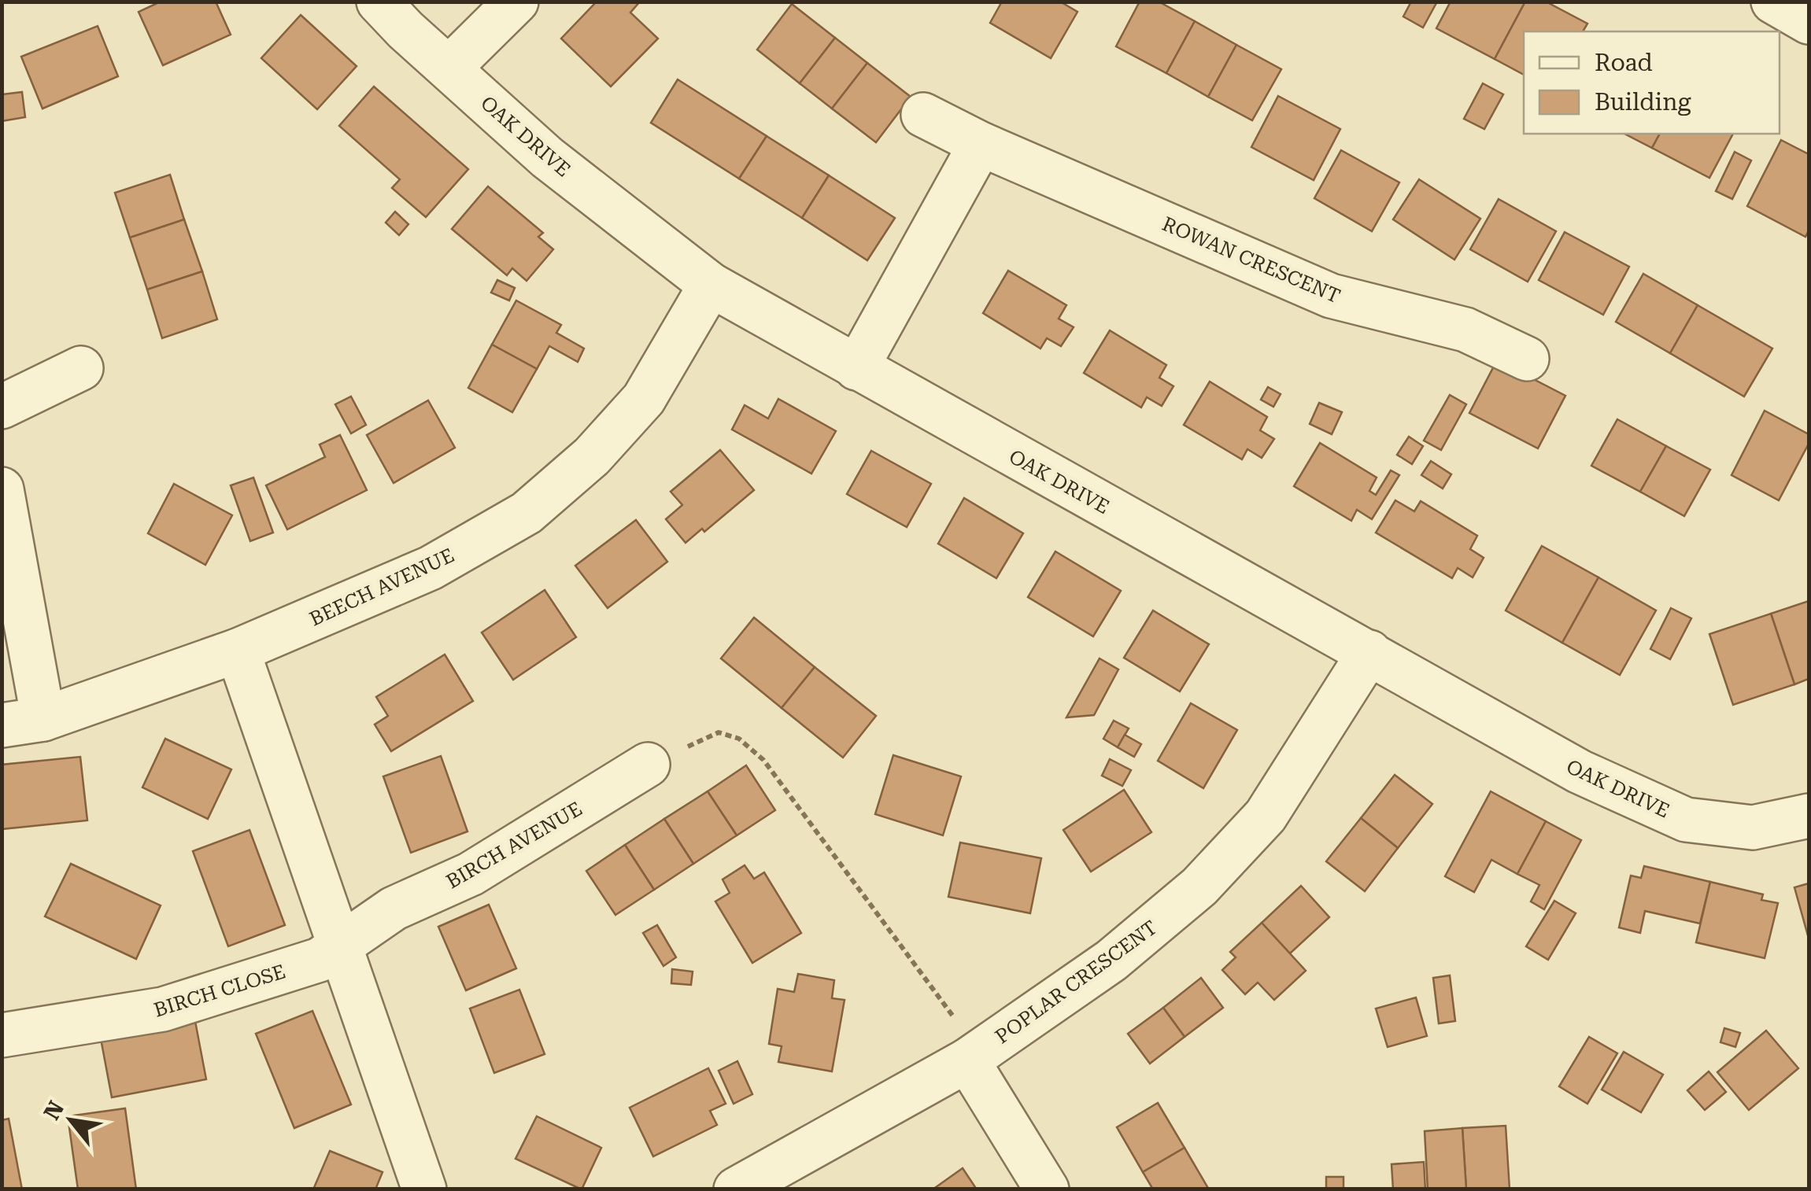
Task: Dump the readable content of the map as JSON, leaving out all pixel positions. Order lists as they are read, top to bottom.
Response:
{
  "streets": {
    "street": [
      "OAK DRIVE",
      "ROWAN CRESCENT",
      "BEECH AVENUE",
      "BIRCH AVENUE",
      "POPLAR CRESCENT",
      "BIRCH CLOSE"
    ]
  },
  "crossings": [
    ["OAK DRIVE", "BEECH AVENUE"],
    ["OAK DRIVE", "POPLAR CRESCENT"],
    ["BIRCH AVENUE", "BIRCH CLOSE"]
  ],
  "legend": ["Road", "Building"],
  "north": "top left"
}
